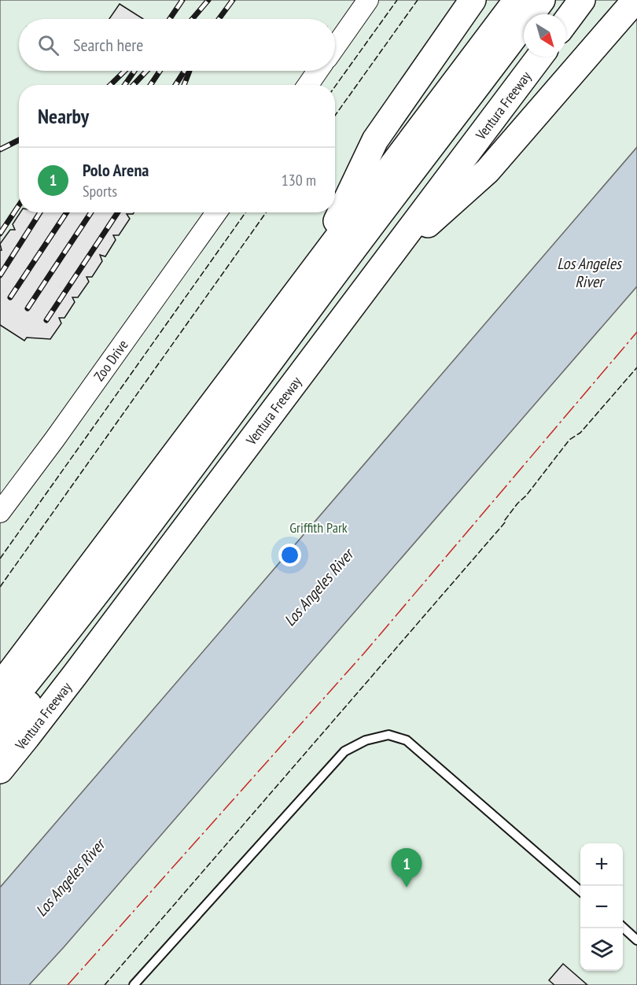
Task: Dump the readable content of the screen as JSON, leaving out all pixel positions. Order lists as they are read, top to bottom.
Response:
{
  "streets": {
    "highway": ["Ventura Freeway"],
    "street": ["Zoo Drive"]
  },
  "water": ["Los Angeles River"],
  "parks": ["Griffith Park"],
  "north": "bottom right",
  "page": {
    "search": "Search here",
    "heading": "Nearby",
    "list": [
      {
        "mark": "1",
        "name": "Polo Arena",
        "note": "Sports",
        "value": "130 m"
      }
    ],
    "map_buttons": ["+", "−"],
    "pins": "1"
  }
}
